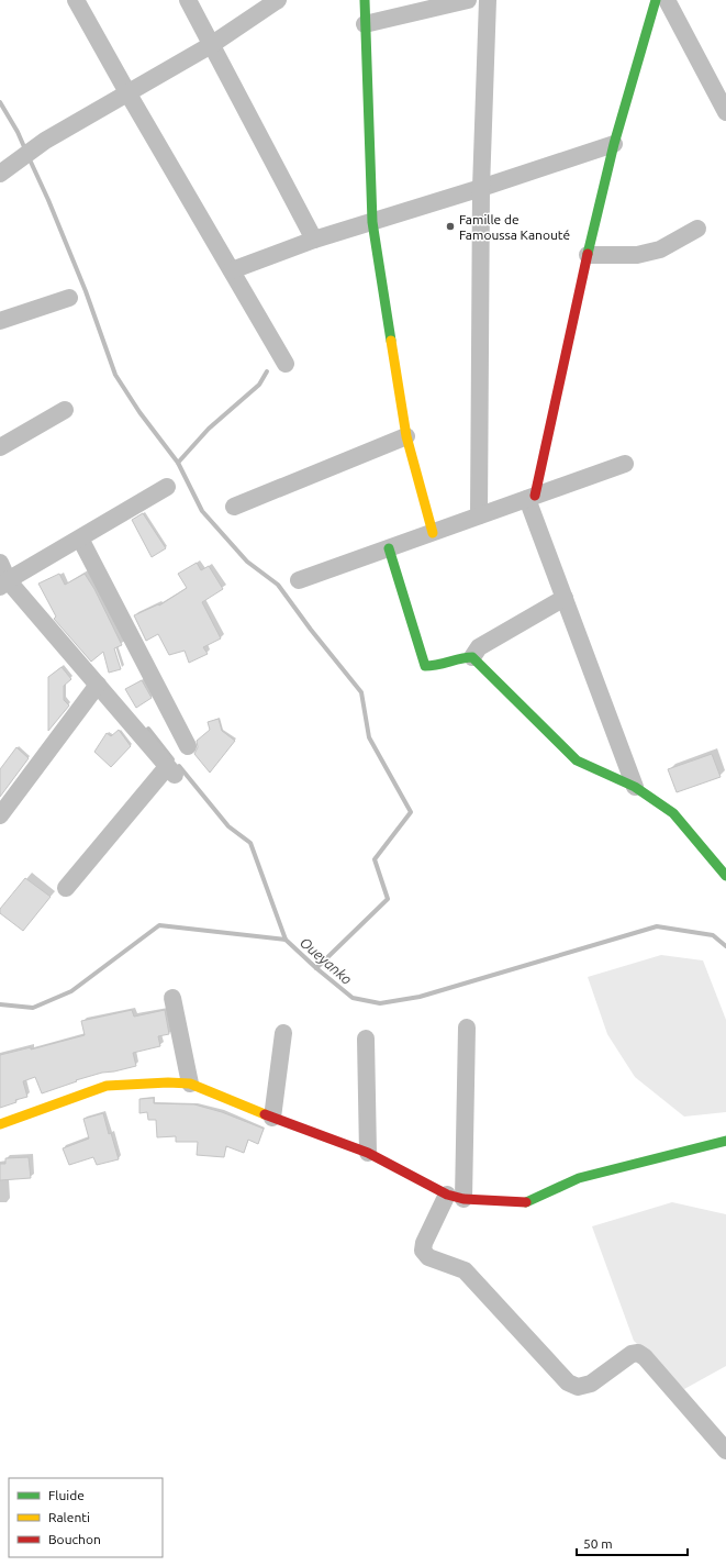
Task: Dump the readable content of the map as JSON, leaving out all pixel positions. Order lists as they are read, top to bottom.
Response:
{
  "water": ["Oueyanko"],
  "places": ["Famille de Famoussa Kanouté"],
  "legend": ["Fluide", "Ralenti", "Bouchon"],
  "scale_bar": "50 m"
}
